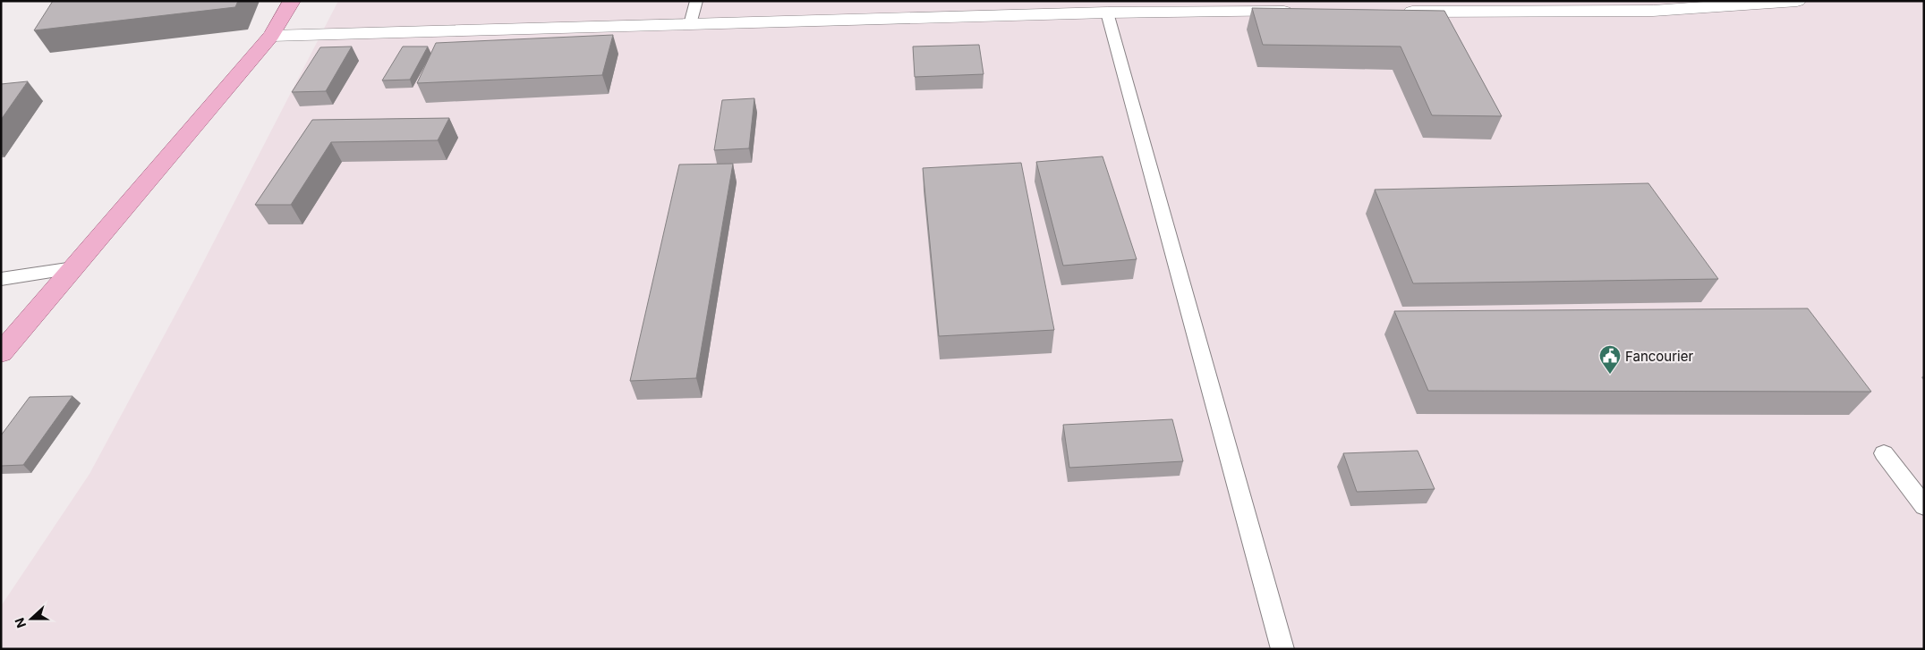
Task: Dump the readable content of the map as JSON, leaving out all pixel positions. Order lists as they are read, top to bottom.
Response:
{
  "places": {
    "public building": ["Fancourier"]
  },
  "north": "left"
}
